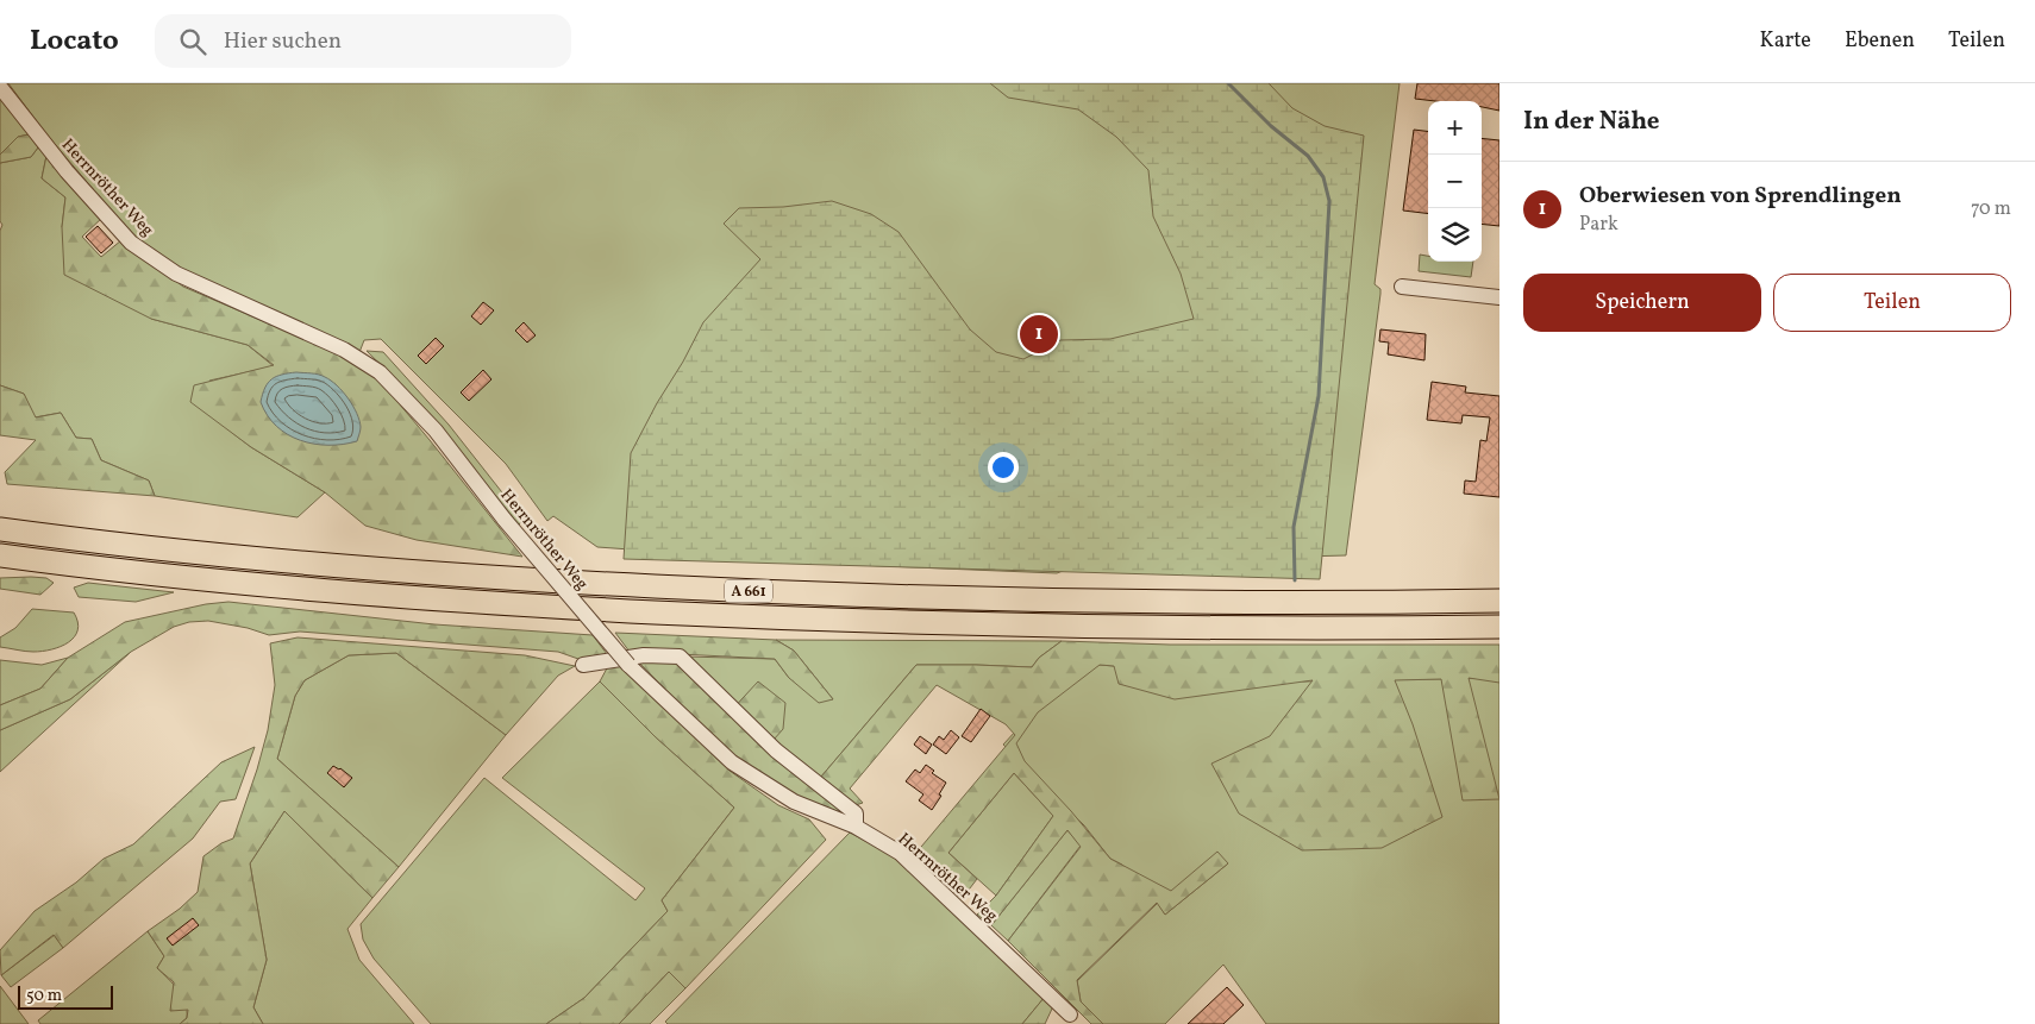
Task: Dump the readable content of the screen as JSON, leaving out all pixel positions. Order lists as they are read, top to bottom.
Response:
{
  "streets": {
    "highway": ["A 661"],
    "street": ["Herrnröther Weg"]
  },
  "scale_bar": "50 m",
  "page": {
    "header": "Locato",
    "search": "Hier suchen",
    "nav": ["Karte", "Ebenen", "Teilen"],
    "heading": "In der Nähe",
    "map_buttons": ["+", "−"],
    "list": [
      {
        "mark": "1",
        "name": "Oberwiesen von Sprendlingen",
        "note": "Park",
        "value": "70 m"
      }
    ],
    "buttons": ["Speichern", "Teilen"],
    "pins": "1",
    "scale": "50 m"
  }
}
